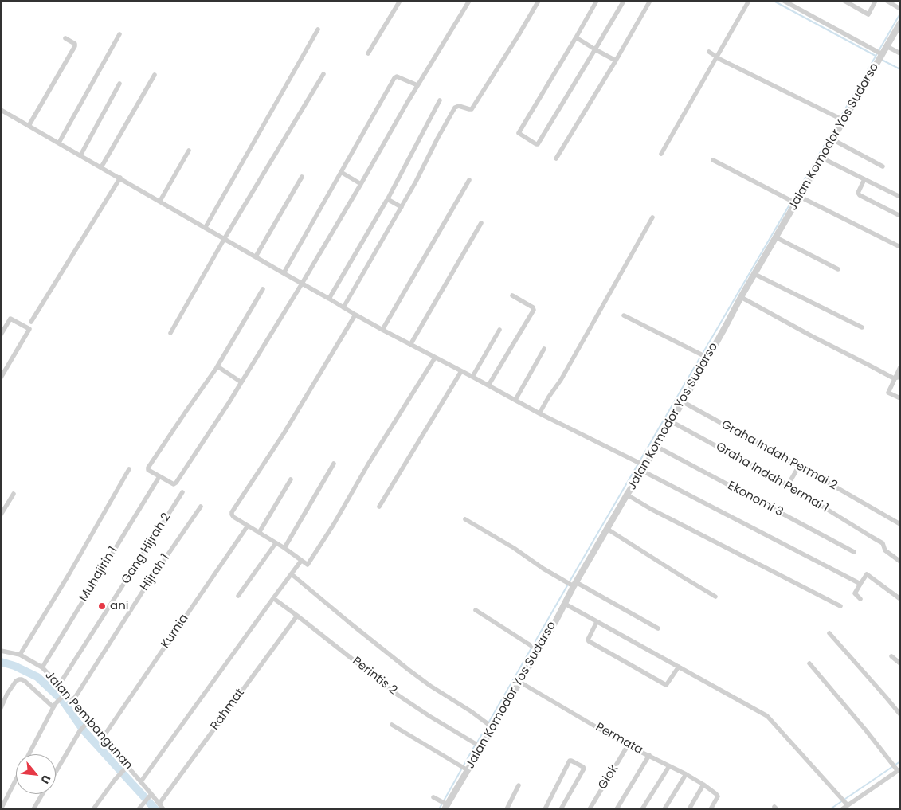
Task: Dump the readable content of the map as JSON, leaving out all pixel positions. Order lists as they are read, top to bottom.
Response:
{
  "streets": {
    "street": [
      "Jalan Komodor Yos Sudarso",
      "Graha Indah Permai 2",
      "Graha Indah Permai 1",
      "Ekonomi 3",
      "Gang Hijrah 2",
      "Hijrah 1",
      "Muhajirin 1",
      "Kurnia",
      "Perintis 2",
      "Rahmat",
      "Jalan Pembangunan",
      "Permata",
      "Giok"
    ]
  },
  "crossings": [
    ["Jalan Komodor Yos Sudarso", "Graha Indah Permai 2"],
    ["Jalan Komodor Yos Sudarso", "Graha Indah Permai 1"],
    ["Jalan Komodor Yos Sudarso", "Ekonomi 3"],
    ["Jalan Komodor Yos Sudarso", "Perintis 2"],
    ["Jalan Komodor Yos Sudarso", "Permata"],
    ["Gang Hijrah 2", "Jalan Pembangunan"],
    ["Hijrah 1", "Jalan Pembangunan"],
    ["Muhajirin 1", "Jalan Pembangunan"],
    ["Kurnia", "Jalan Pembangunan"],
    ["Perintis 2", "Rahmat"],
    ["Rahmat", "Jalan Pembangunan"],
    ["Permata", "Giok"]
  ],
  "places": ["ani"],
  "north": "bottom right"
}
